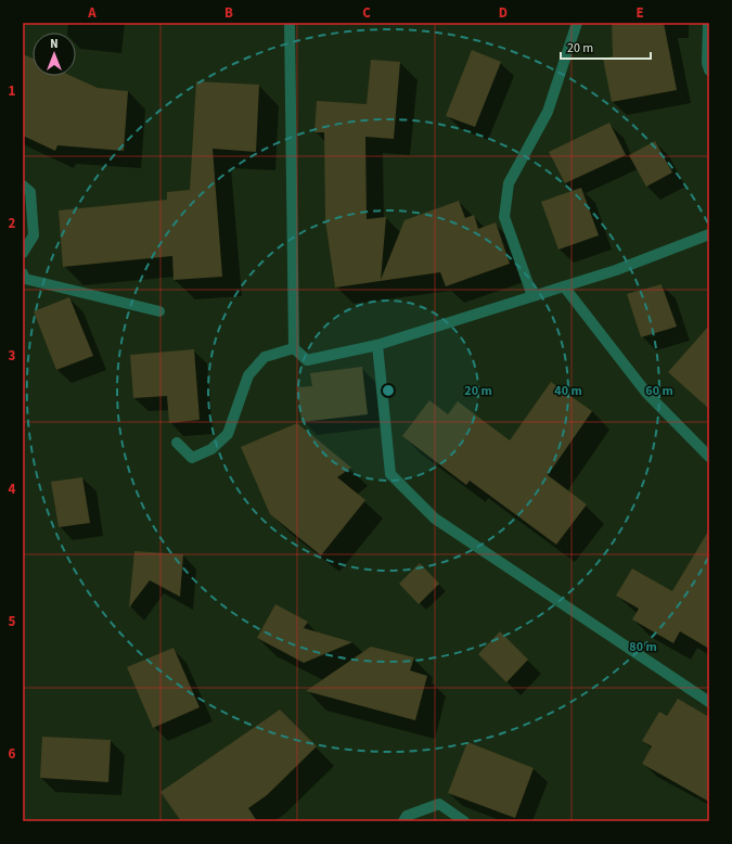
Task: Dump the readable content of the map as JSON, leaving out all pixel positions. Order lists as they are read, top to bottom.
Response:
{
  "scale_bar": "20 m",
  "north": "top",
  "grid": {
    "columns": [
      "A",
      "B",
      "C",
      "D",
      "E"
    ],
    "rows": [
      "1",
      "2",
      "3",
      "4",
      "5",
      "6"
    ]
  },
  "rings": [
    "20 m",
    "40 m",
    "60 m",
    "80 m"
  ]
}
